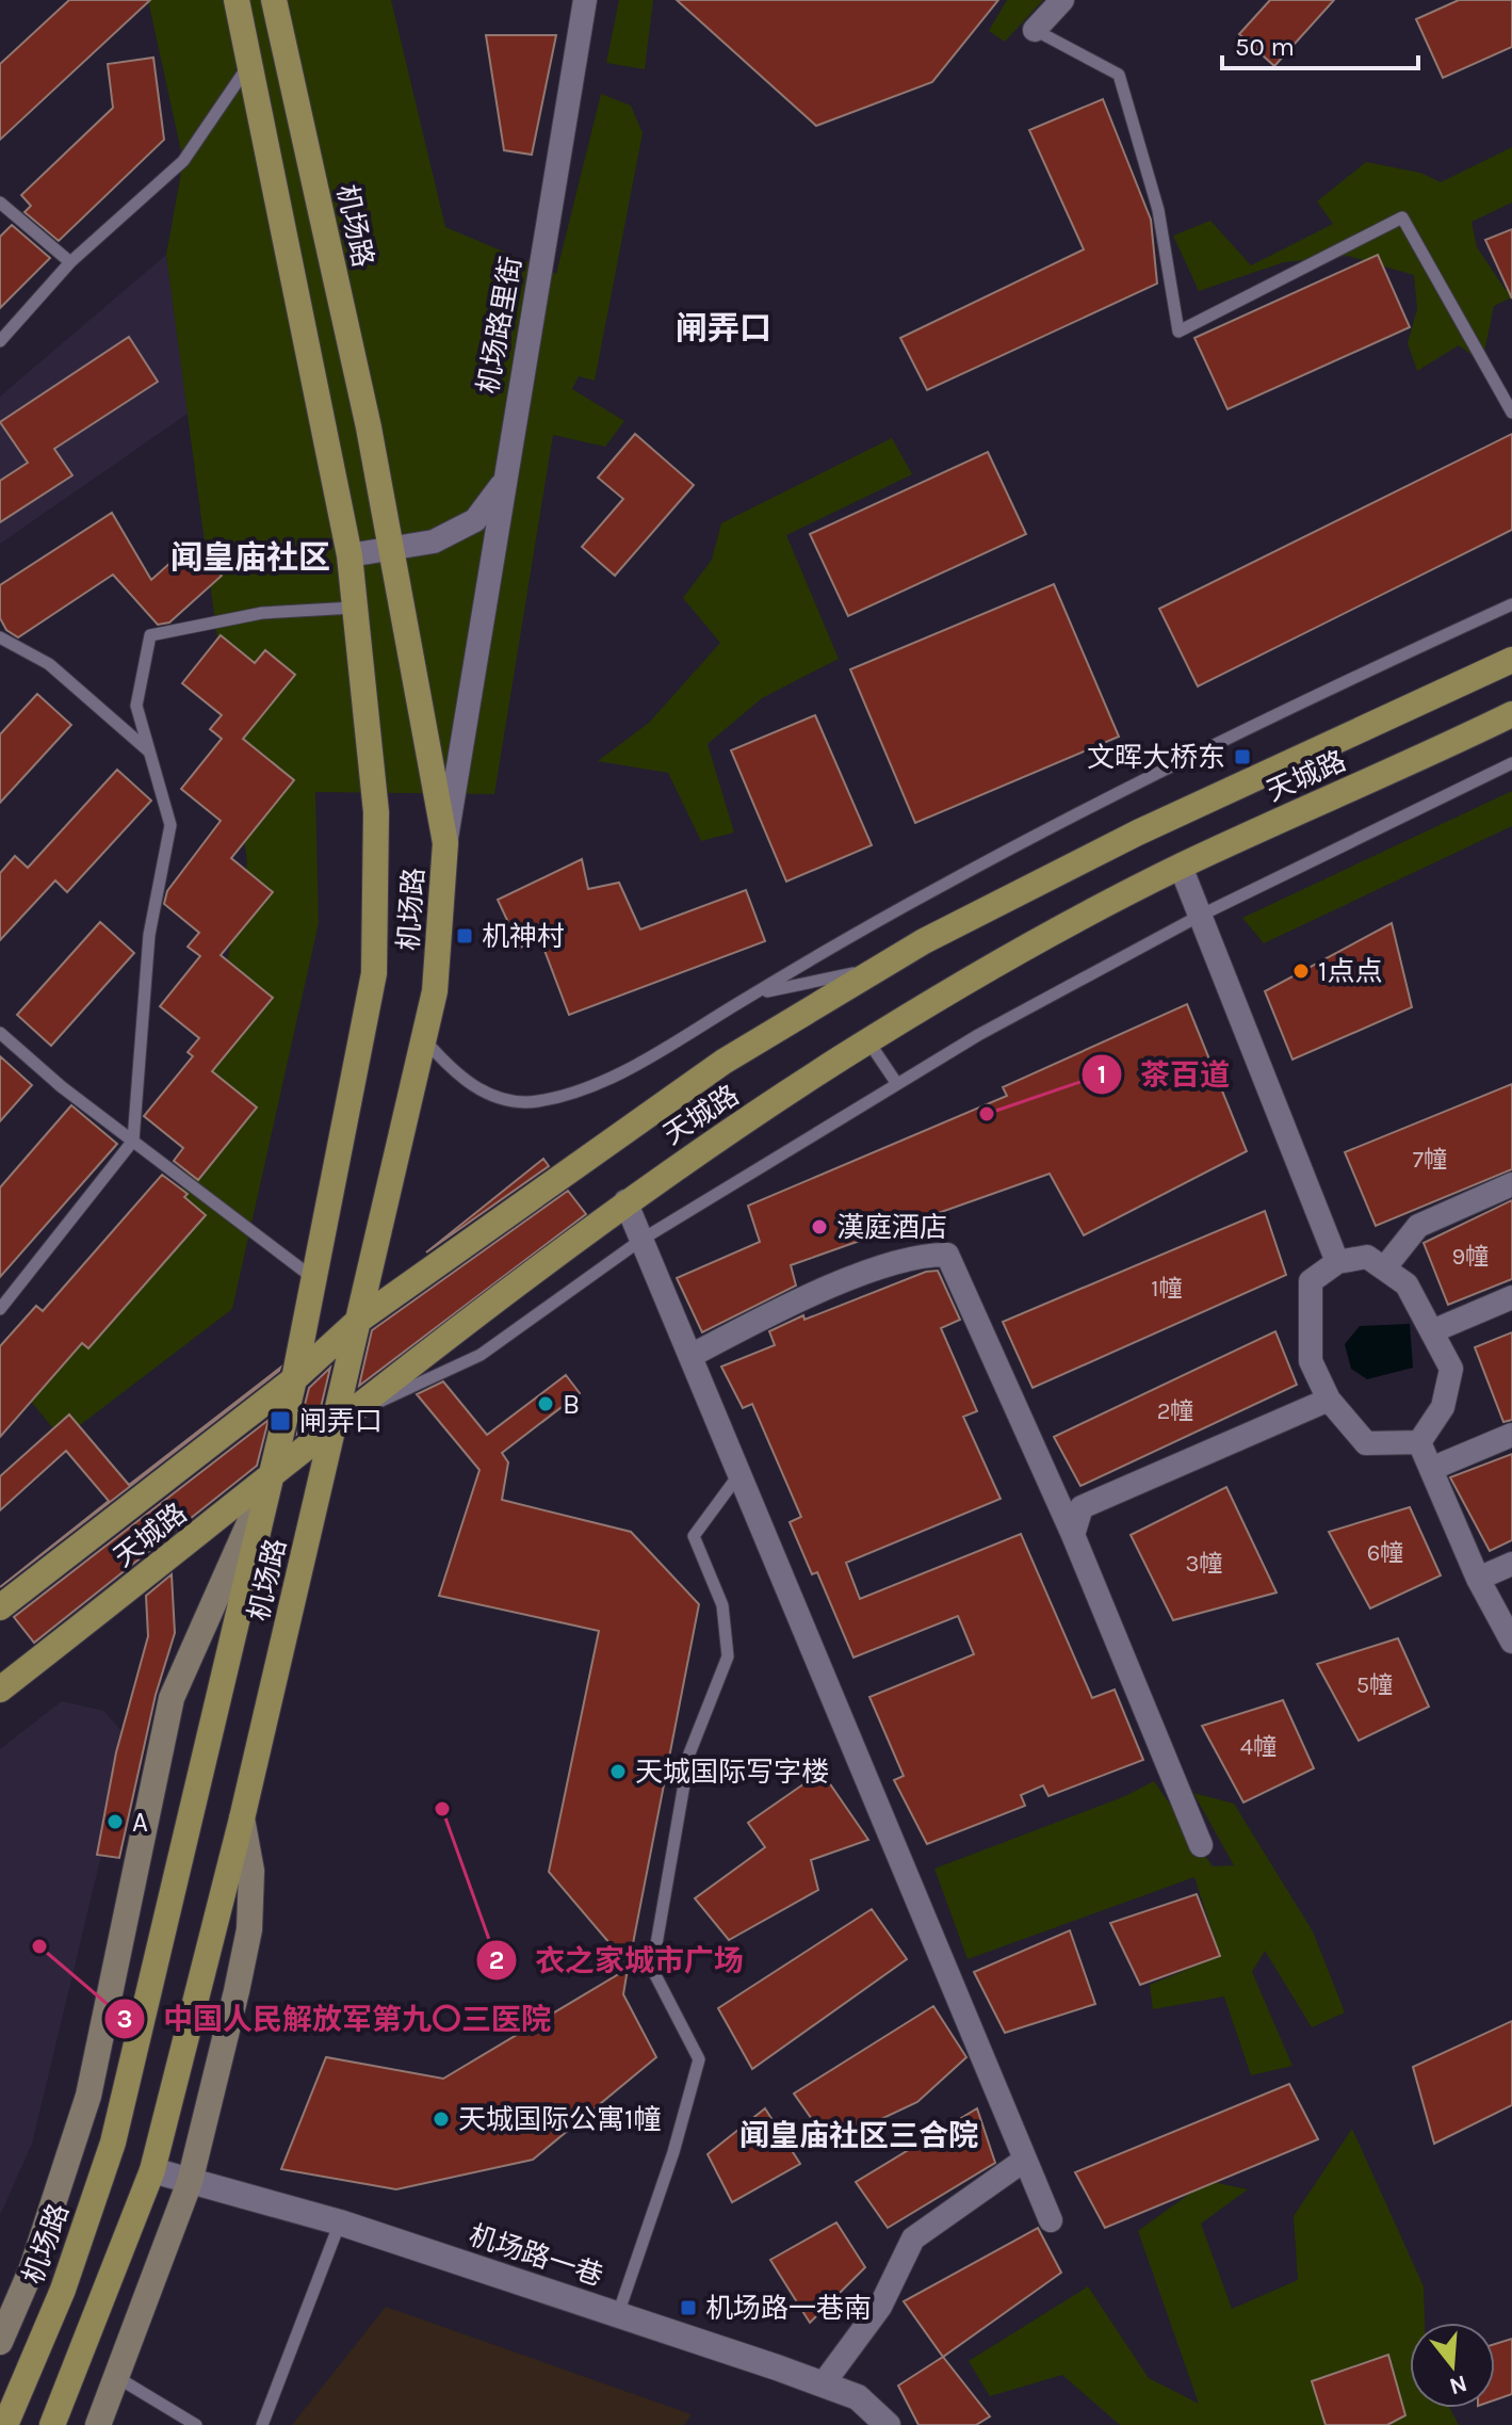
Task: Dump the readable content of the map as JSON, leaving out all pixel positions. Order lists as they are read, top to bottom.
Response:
{
  "streets": {
    "main road": ["机场路", "天城路"],
    "street": ["机场路里街", "机场路一巷"]
  },
  "crossings": [
    ["机场路", "机场路里街"],
    ["机场路", "天城路"],
    ["机场路", "机场路一巷"]
  ],
  "districts": ["闸弄口", "闻皇庙社区", "闻皇庙社区三合院"],
  "places": {
    "transit": [
      "文晖大桥东",
      "机神村",
      "闸弄口",
      "机场路一巷南"
    ],
    "other": [
      "1点点",
      "茶百道",
      "漢庭酒店",
      "B",
      "天城国际写字楼",
      "衣之家城市广场",
      "A",
      "中国人民解放军第九〇三医院",
      "天城国际公寓1幢"
    ]
  },
  "house_numbers": [
    "7幢",
    "9幢",
    "1幢",
    "2幢",
    "6幢",
    "3幢",
    "5幢",
    "4幢"
  ],
  "scale_bar": "50 m",
  "north": "bottom"
}
